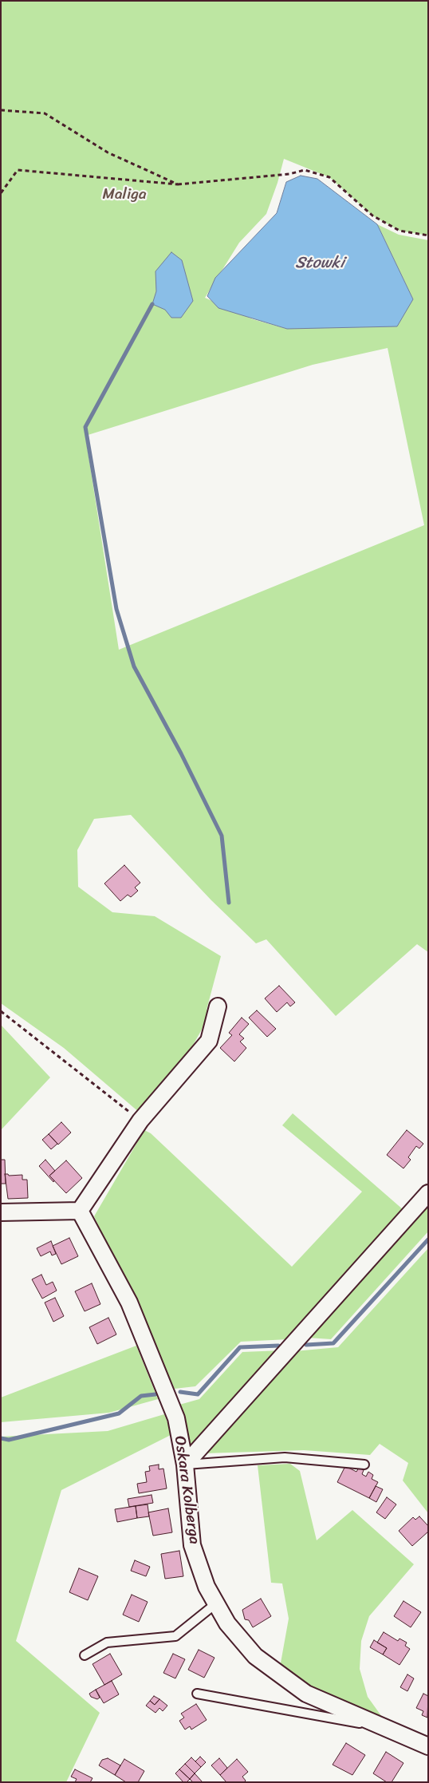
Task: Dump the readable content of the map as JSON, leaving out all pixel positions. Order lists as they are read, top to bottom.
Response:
{
  "streets": {
    "street": ["Oskara Kolberga"]
  },
  "water": ["Stowki"],
  "parks": ["Maliga"]
}
